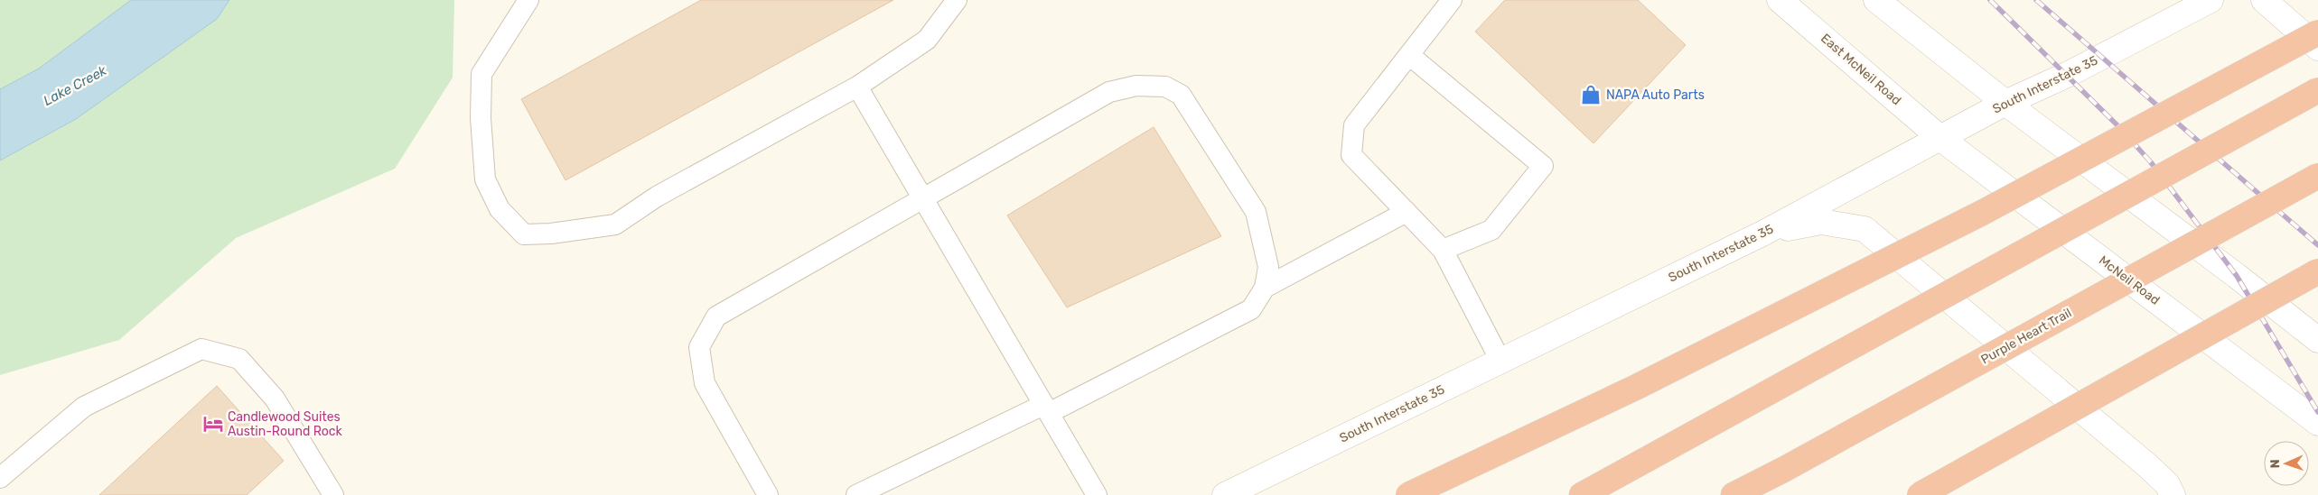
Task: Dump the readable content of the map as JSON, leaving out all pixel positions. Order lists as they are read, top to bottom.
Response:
{
  "streets": {
    "highway": ["Purple Heart Trail"],
    "main road": ["East McNeil Road", "South Interstate 35", "McNeil Road"]
  },
  "crossings": [
    ["East McNeil Road", "South Interstate 35"],
    ["East McNeil Road", "McNeil Road"],
    ["South Interstate 35", "McNeil Road"]
  ],
  "water": ["Lake Creek"],
  "places": {
    "shop": ["NAPA Auto Parts"],
    "hotel": ["Candlewood Suites Austin-Round Rock"]
  },
  "north": "left"
}
